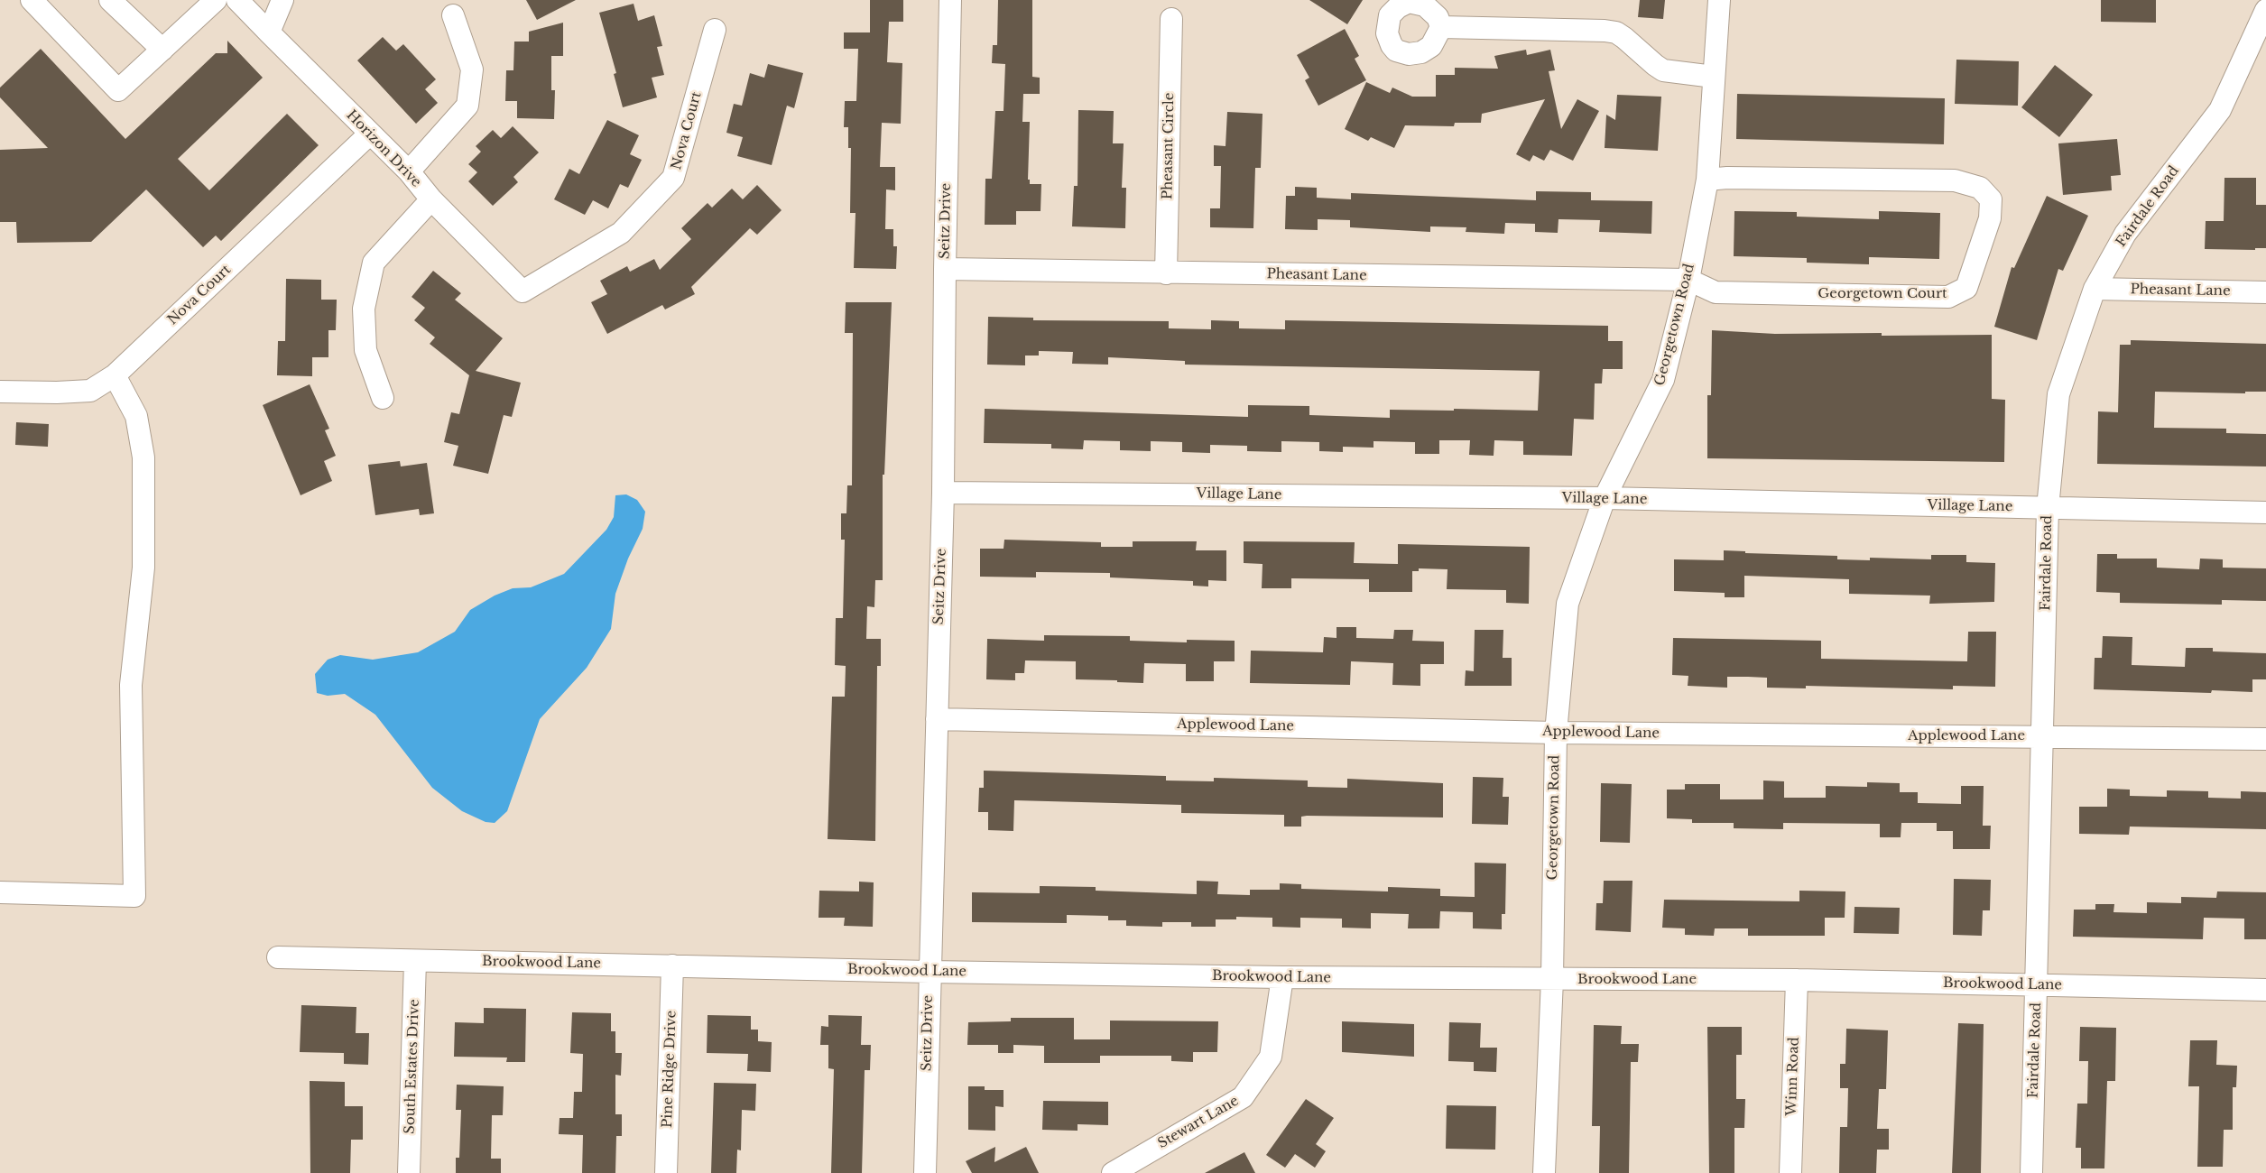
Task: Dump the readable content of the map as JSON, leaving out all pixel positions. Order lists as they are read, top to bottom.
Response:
{
  "streets": {
    "street": [
      "Nova Court",
      "Pheasant Circle",
      "Horizon Drive",
      "Fairdale Road",
      "Seitz Drive",
      "Pheasant Lane",
      "Georgetown Court",
      "Georgetown Road",
      "Village Lane",
      "Applewood Lane",
      "Brookwood Lane",
      "South Estates Drive",
      "Pine Ridge Drive",
      "Winn Road",
      "Stewart Lane"
    ]
  },
  "crossings": [
    ["Nova Court", "Horizon Drive"],
    ["Pheasant Circle", "Pheasant Lane"],
    ["Fairdale Road", "Pheasant Lane"],
    ["Fairdale Road", "Village Lane"],
    ["Fairdale Road", "Applewood Lane"],
    ["Fairdale Road", "Brookwood Lane"],
    ["Seitz Drive", "Pheasant Lane"],
    ["Seitz Drive", "Village Lane"],
    ["Seitz Drive", "Applewood Lane"],
    ["Seitz Drive", "Brookwood Lane"],
    ["Pheasant Lane", "Georgetown Court"],
    ["Pheasant Lane", "Georgetown Road"],
    ["Georgetown Court", "Georgetown Road"],
    ["Georgetown Road", "Village Lane"],
    ["Georgetown Road", "Applewood Lane"],
    ["Georgetown Road", "Brookwood Lane"],
    ["Brookwood Lane", "South Estates Drive"],
    ["Brookwood Lane", "Pine Ridge Drive"],
    ["Brookwood Lane", "Winn Road"],
    ["Brookwood Lane", "Stewart Lane"]
  ]
}
